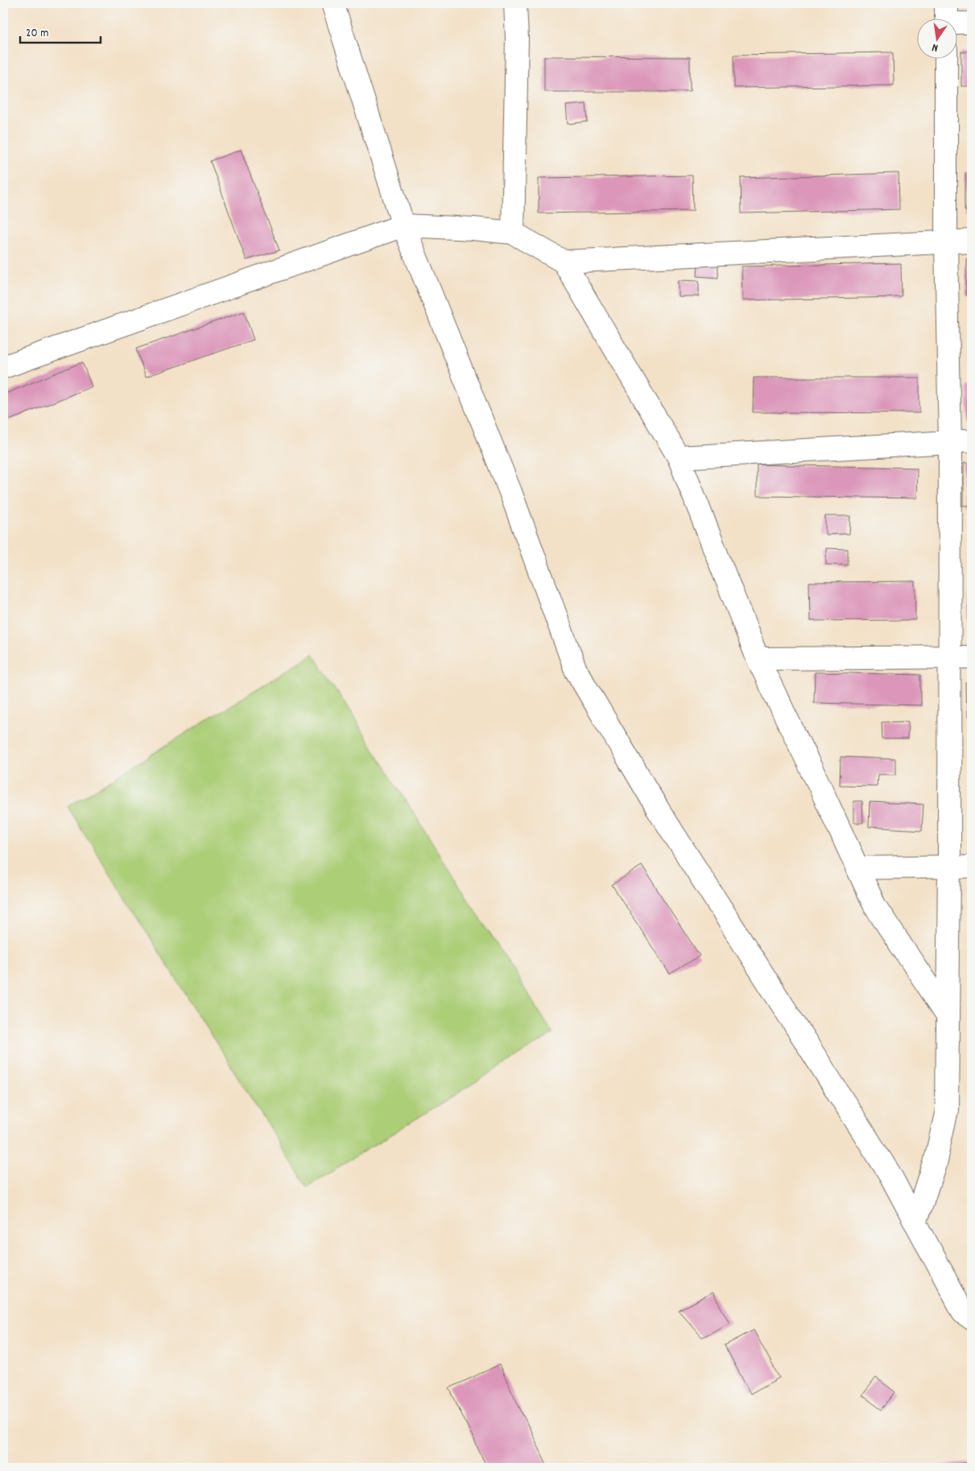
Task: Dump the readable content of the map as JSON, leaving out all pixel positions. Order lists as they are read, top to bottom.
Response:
{
  "scale_bar": "20 m",
  "north": "bottom"
}
